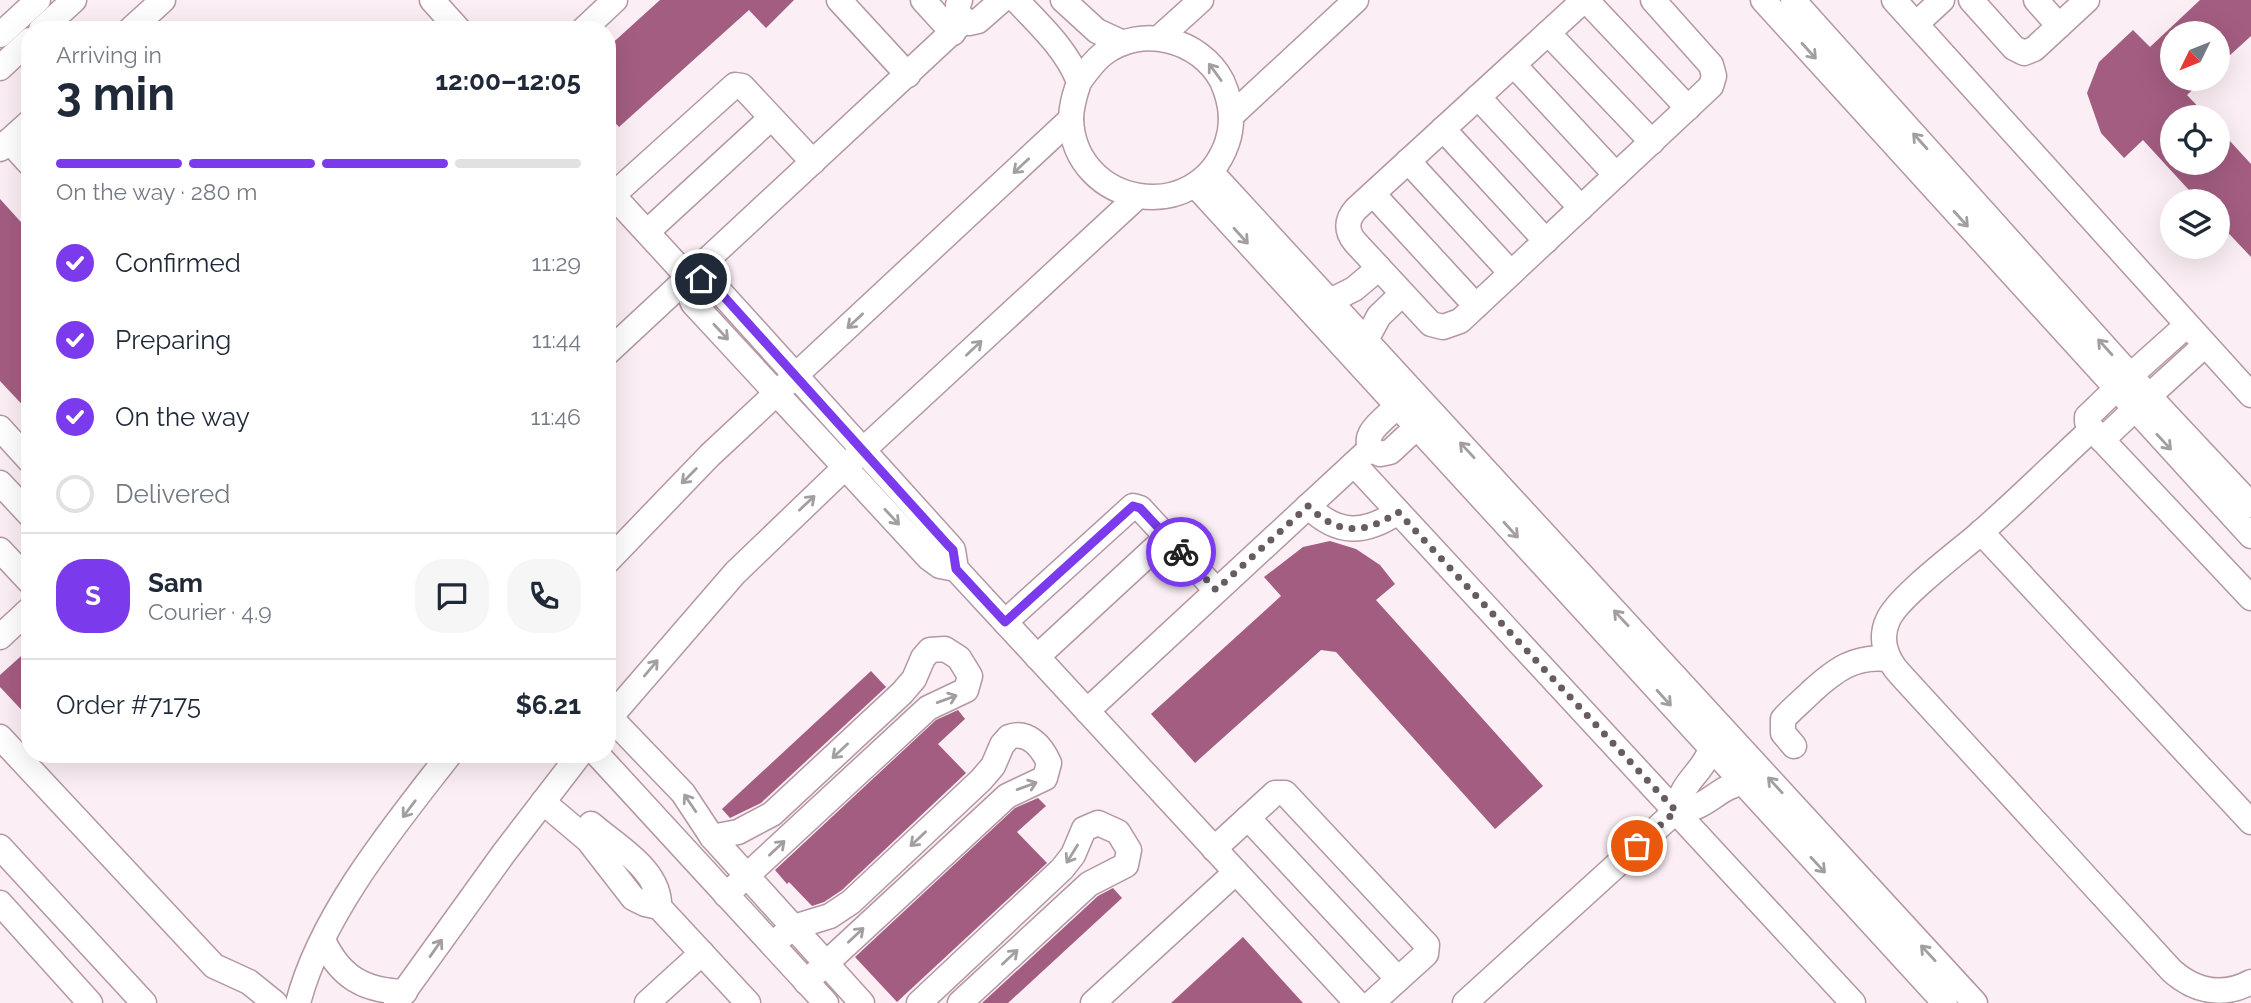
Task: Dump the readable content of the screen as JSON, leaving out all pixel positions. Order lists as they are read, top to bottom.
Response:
{
  "north": "bottom left",
  "page": {
    "heading": ["3 min", "Arriving in", "12:00–12:05"],
    "panel": [
      "Sam",
      "Courier · 4.9",
      "Order #7175",
      "$6.21"
    ],
    "bar": "On the way · 280 m",
    "list": [
      ["Confirmed", "11:29"],
      ["Preparing", "11:44"],
      ["On the way", "11:46"],
      "Delivered"
    ],
    "round": "S"
  }
}
